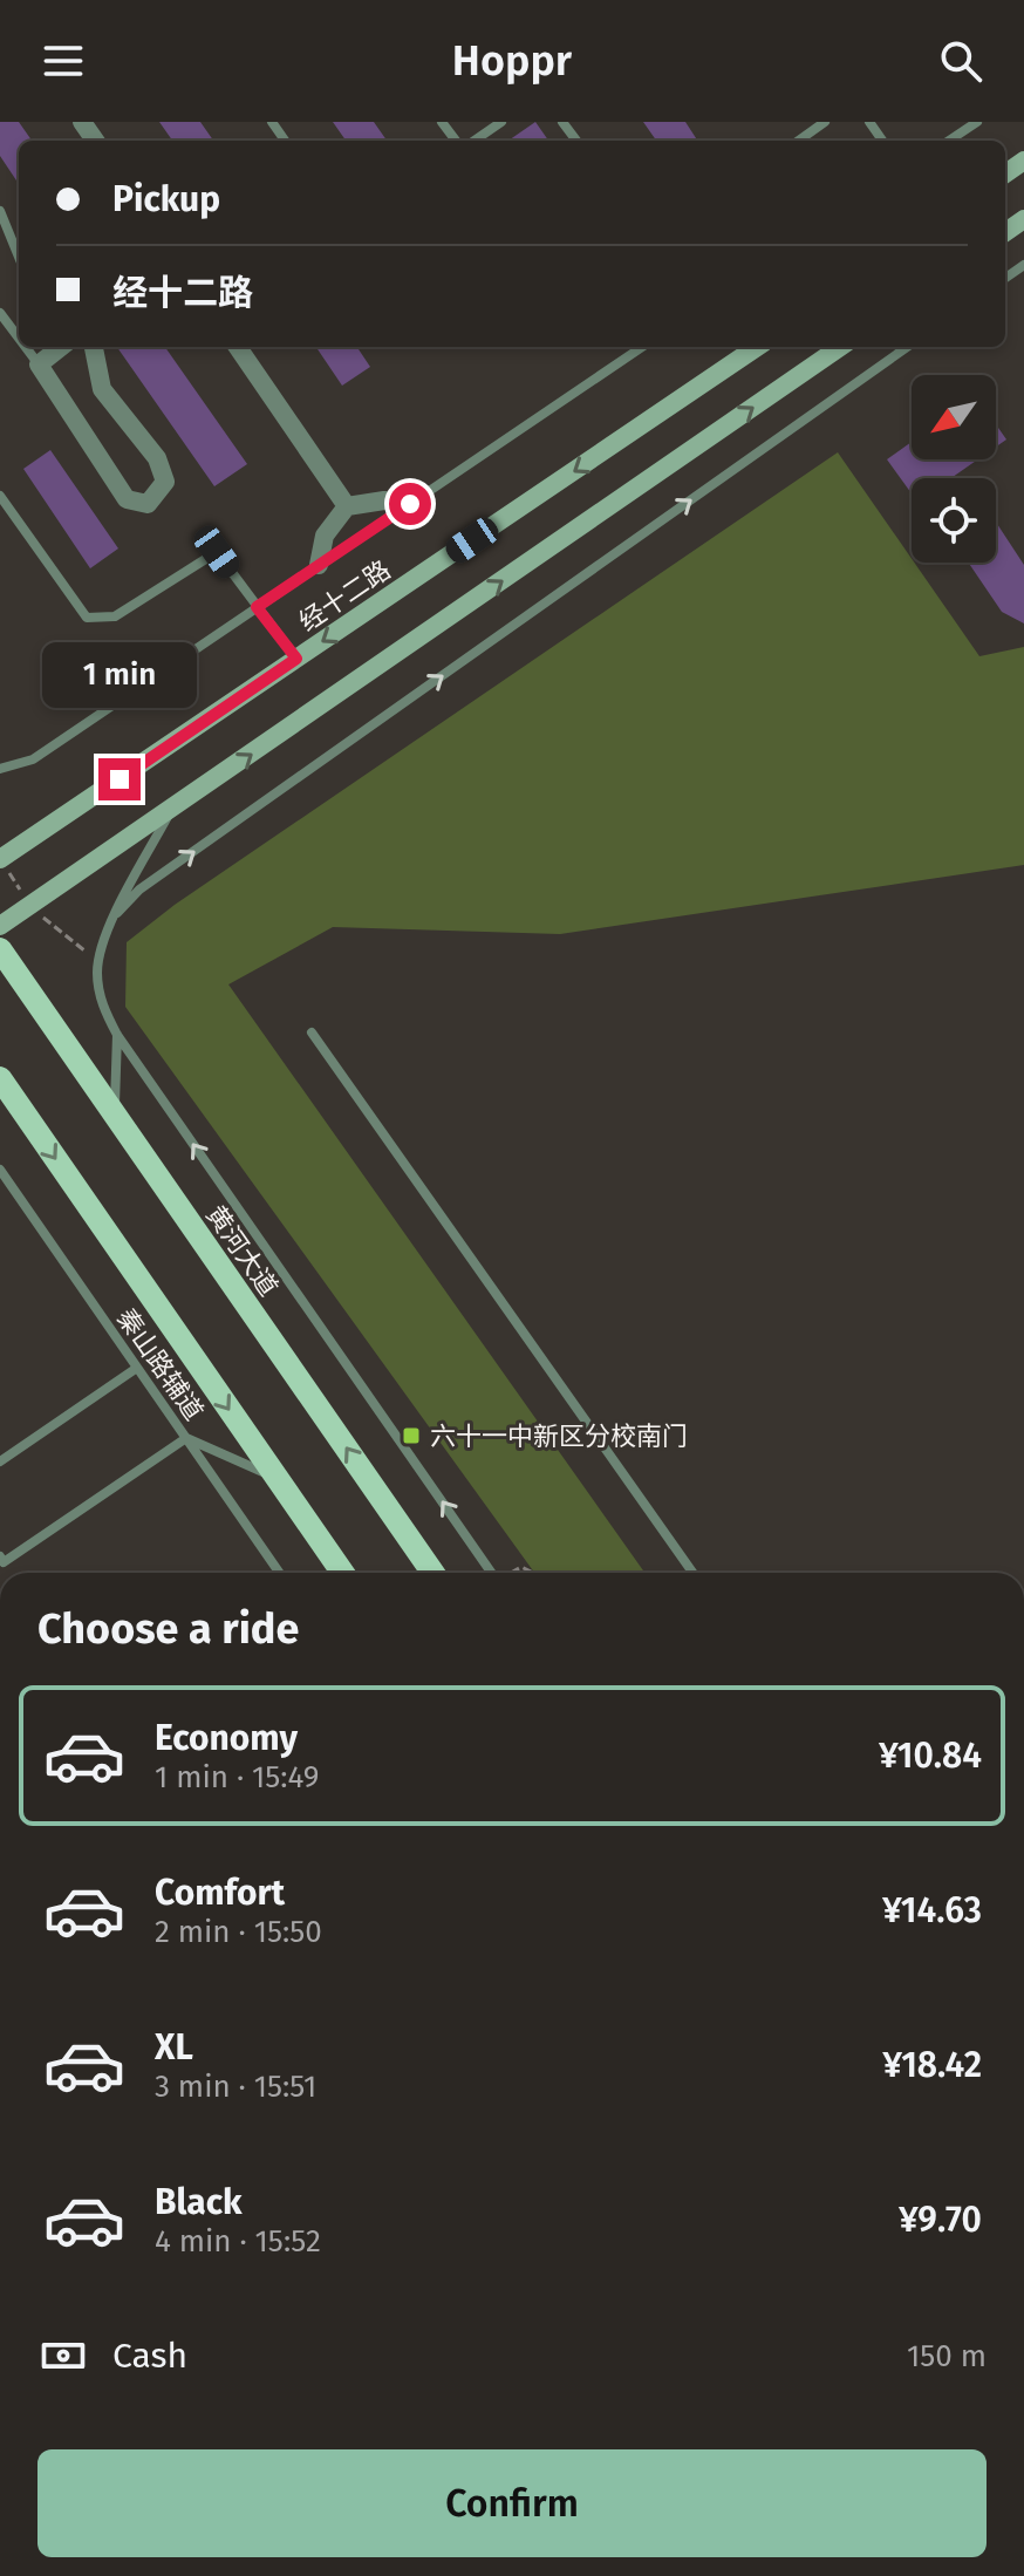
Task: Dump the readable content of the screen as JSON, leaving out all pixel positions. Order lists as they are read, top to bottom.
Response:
{
  "streets": {
    "main road": ["经十二路", "黄河大道"],
    "lane": ["秦山路辅道"]
  },
  "places": {
    "transit": ["六十一中新区分校南门"]
  },
  "north": "bottom left",
  "page": {
    "header": "Hoppr",
    "banner": ["Pickup", "经十二路"],
    "bubble": "1 min",
    "heading": "Choose a ride",
    "list": [
      {
        "name": "Economy",
        "note": "1 min · 15:49",
        "value": "¥10.84"
      },
      {
        "name": "Comfort",
        "note": "2 min · 15:50",
        "value": "¥14.63"
      },
      {
        "name": "XL",
        "note": "3 min · 15:51",
        "value": "¥18.42"
      },
      {
        "name": "Black",
        "note": "4 min · 15:52",
        "value": "¥9.70"
      }
    ],
    "pay": ["Cash", "150 m"],
    "buttons": "Confirm"
  }
}
